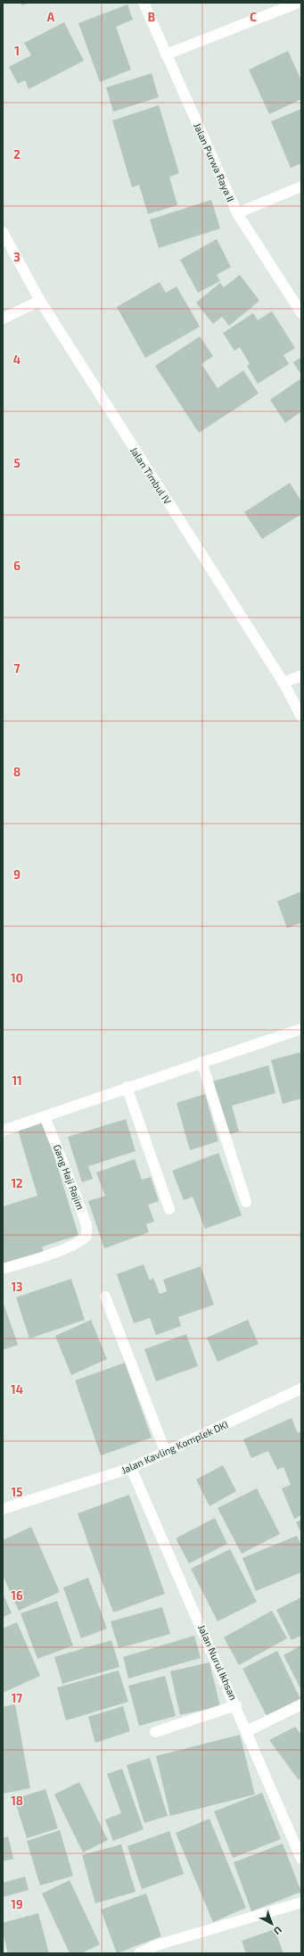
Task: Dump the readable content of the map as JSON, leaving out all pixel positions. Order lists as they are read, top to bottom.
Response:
{
  "streets": {
    "street": [
      "Jalan Purwa Raya II",
      "Jalan Timbul IV",
      "Gang Haji Rajim",
      "Jalan Kavling Komplek DKI",
      "Jalan Nurul Ikhsan"
    ]
  },
  "crossings": [
    ["Jalan Kavling Komplek DKI", "Jalan Nurul Ikhsan"]
  ],
  "north": "bottom right",
  "grid": {
    "columns": ["A", "B", "C"],
    "rows": [
      "1",
      "2",
      "3",
      "4",
      "5",
      "6",
      "7",
      "8",
      "9",
      "10",
      "11",
      "12",
      "13",
      "14",
      "15",
      "16",
      "17",
      "18",
      "19"
    ]
  }
}
